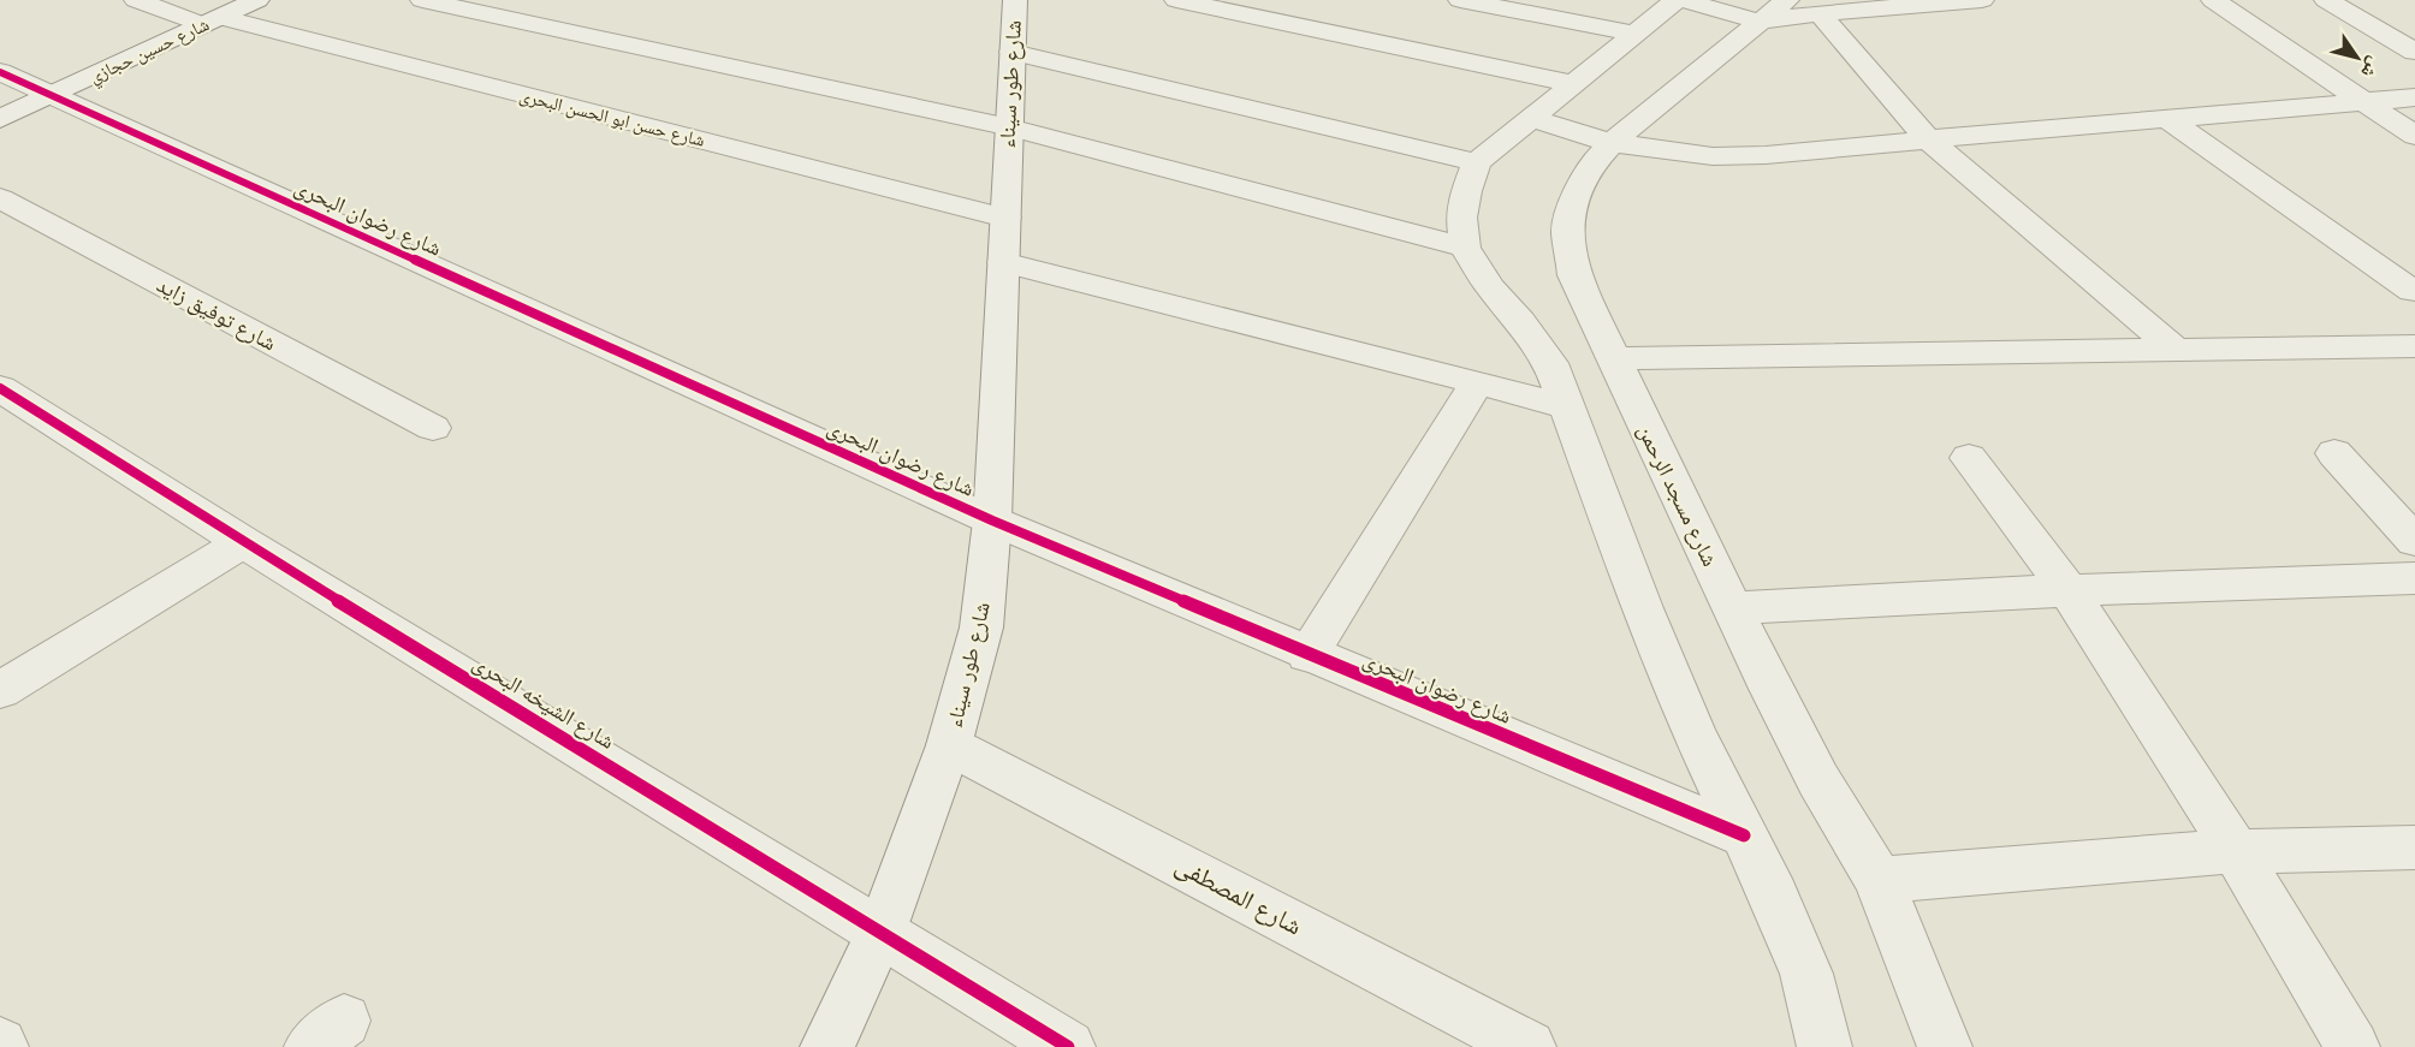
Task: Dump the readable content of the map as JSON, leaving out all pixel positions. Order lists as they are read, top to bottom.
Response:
{
  "streets": {
    "street": [
      "شارع حسين حجازي",
      "شارع طور سيناء",
      "شارع حسن ابو الحسن البحرى",
      "شارع رضوان البحرى",
      "شارع توفيق زايد",
      "شارع مسجد الرحمن",
      "شارع الشيخه البحرى",
      "شارع المصطفى"
    ]
  },
  "crossings": [
    ["شارع حسين حجازي", "شارع حسن ابو الحسن البحرى"],
    ["شارع حسين حجازي", "شارع رضوان البحرى"],
    ["شارع طور سيناء", "شارع حسن ابو الحسن البحرى"],
    ["شارع طور سيناء", "شارع رضوان البحرى"],
    ["شارع طور سيناء", "شارع الشيخه البحرى"],
    ["شارع طور سيناء", "شارع المصطفى"]
  ],
  "north": "bottom right"
}
